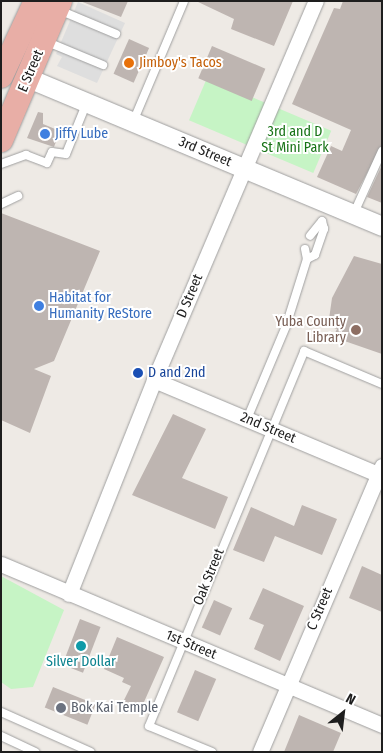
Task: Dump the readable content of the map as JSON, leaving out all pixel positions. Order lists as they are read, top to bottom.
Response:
{
  "streets": {
    "highway": ["E Street"],
    "street": [
      "3rd Street",
      "D Street",
      "2nd Street",
      "C Street",
      "1st Street"
    ],
    "lane": ["Oak Street"]
  },
  "crossings": [
    ["E Street", "3rd Street"],
    ["3rd Street", "D Street"],
    ["D Street", "2nd Street"],
    ["D Street", "1st Street"],
    ["2nd Street", "Oak Street"],
    ["2nd Street", "C Street"],
    ["Oak Street", "1st Street"],
    ["C Street", "1st Street"]
  ],
  "parks": ["3rd and D St Mini Park"],
  "places": [
    "Jimboy's Tacos",
    "Jiffy Lube",
    "Habitat for Humanity ReStore",
    "Yuba County Library",
    "D and 2nd",
    "Silver Dollar",
    "Bok Kai Temple"
  ],
  "north": "top right"
}
